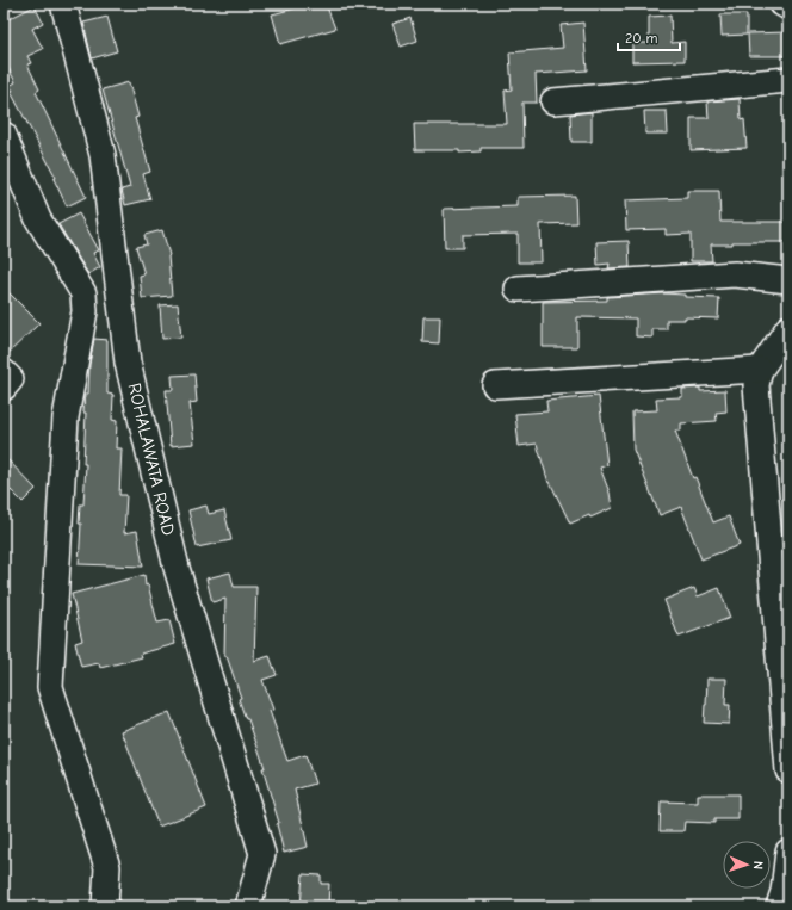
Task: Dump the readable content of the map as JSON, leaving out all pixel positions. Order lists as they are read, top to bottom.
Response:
{
  "streets": {
    "street": ["ROHALAWATA ROAD"]
  },
  "scale_bar": "20 m",
  "north": "right"
}
